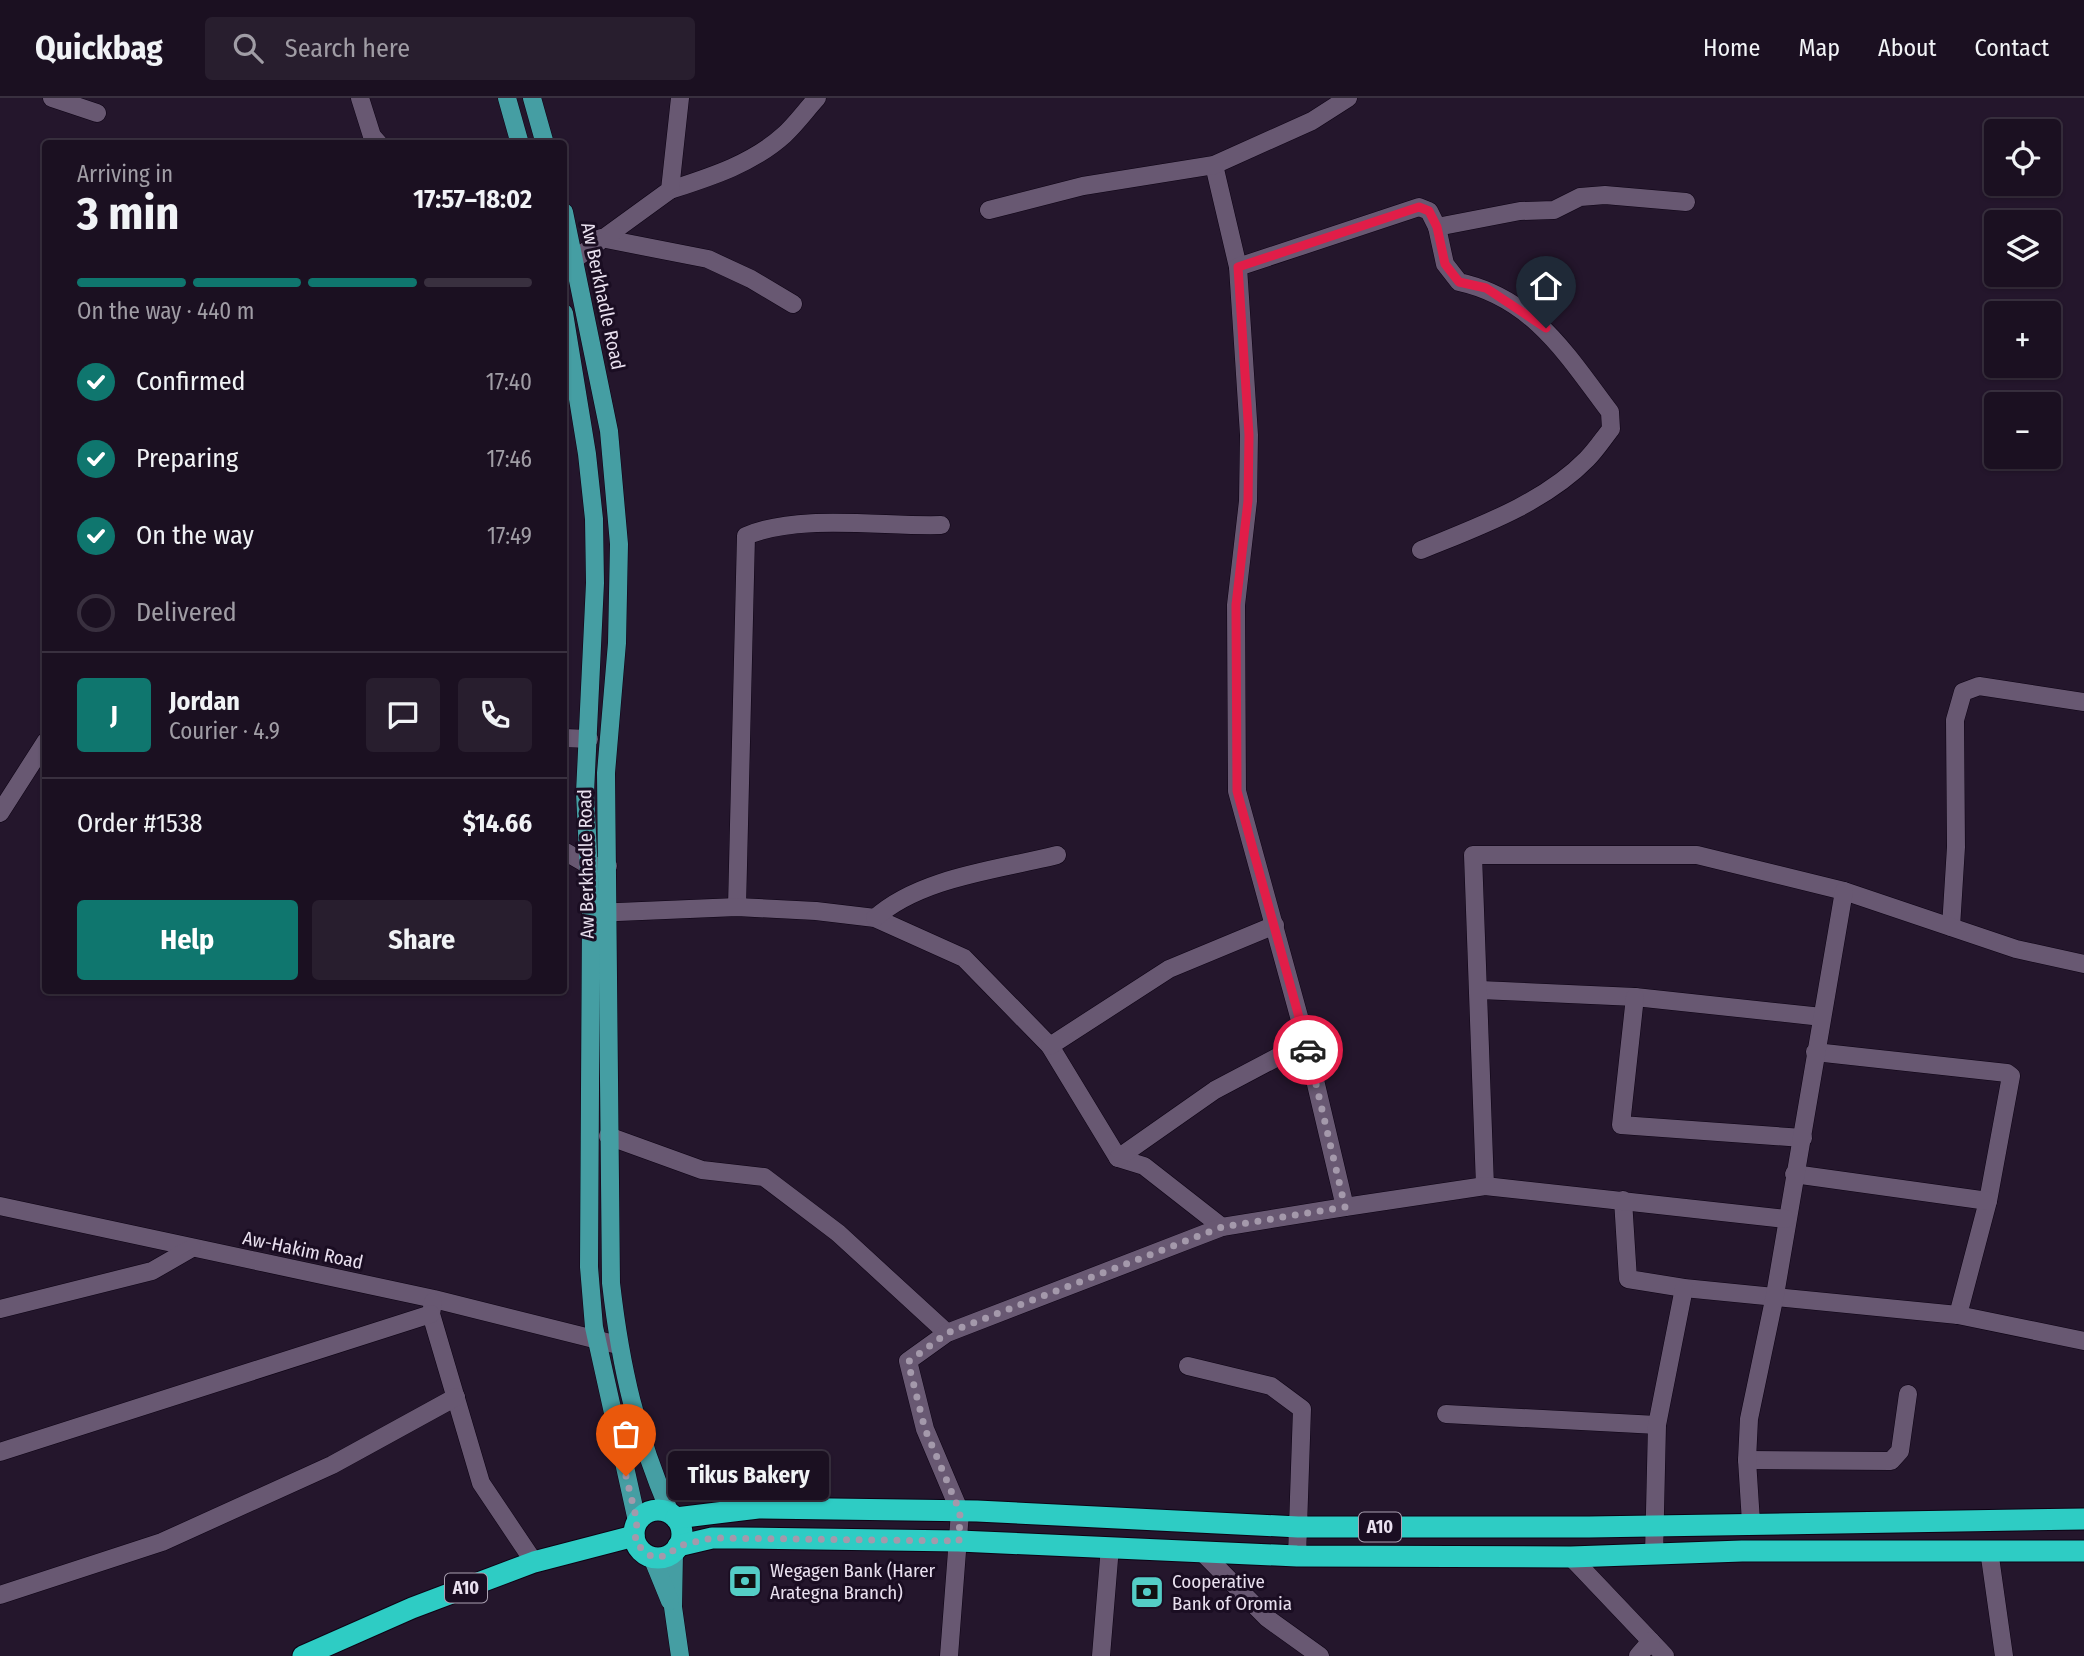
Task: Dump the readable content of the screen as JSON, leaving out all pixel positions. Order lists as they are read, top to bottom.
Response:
{
  "streets": {
    "highway": ["A10"],
    "main road": ["Aw Berkhadle Road"],
    "street": ["Aw-Hakim Road"]
  },
  "crossings": [
    ["Aw Berkhadle Road", "Aw-Hakim Road"],
    ["Aw Berkhadle Road", "A10"]
  ],
  "places": {
    "other": ["Tikus Bakery"],
    "bank": ["Wegagen Bank (Harer Arategna Branch)", "Cooperative Bank of Oromia"]
  },
  "page": {
    "header": "Quickbag",
    "search": "Search here",
    "nav": [
      "Home",
      "Map",
      "About",
      "Contact"
    ],
    "map_buttons": ["+", "−"],
    "heading": ["3 min", "Arriving in", "17:57–18:02"],
    "panel": [
      "Jordan",
      "Courier · 4.9",
      "Order #1538",
      "$14.66"
    ],
    "bar": "On the way · 440 m",
    "list": [
      ["Confirmed", "17:40"],
      ["Preparing", "17:46"],
      ["On the way", "17:49"],
      "Delivered"
    ],
    "round": "J",
    "buttons": ["Help", "Share"],
    "bubble": "Tikus Bakery"
  }
}
